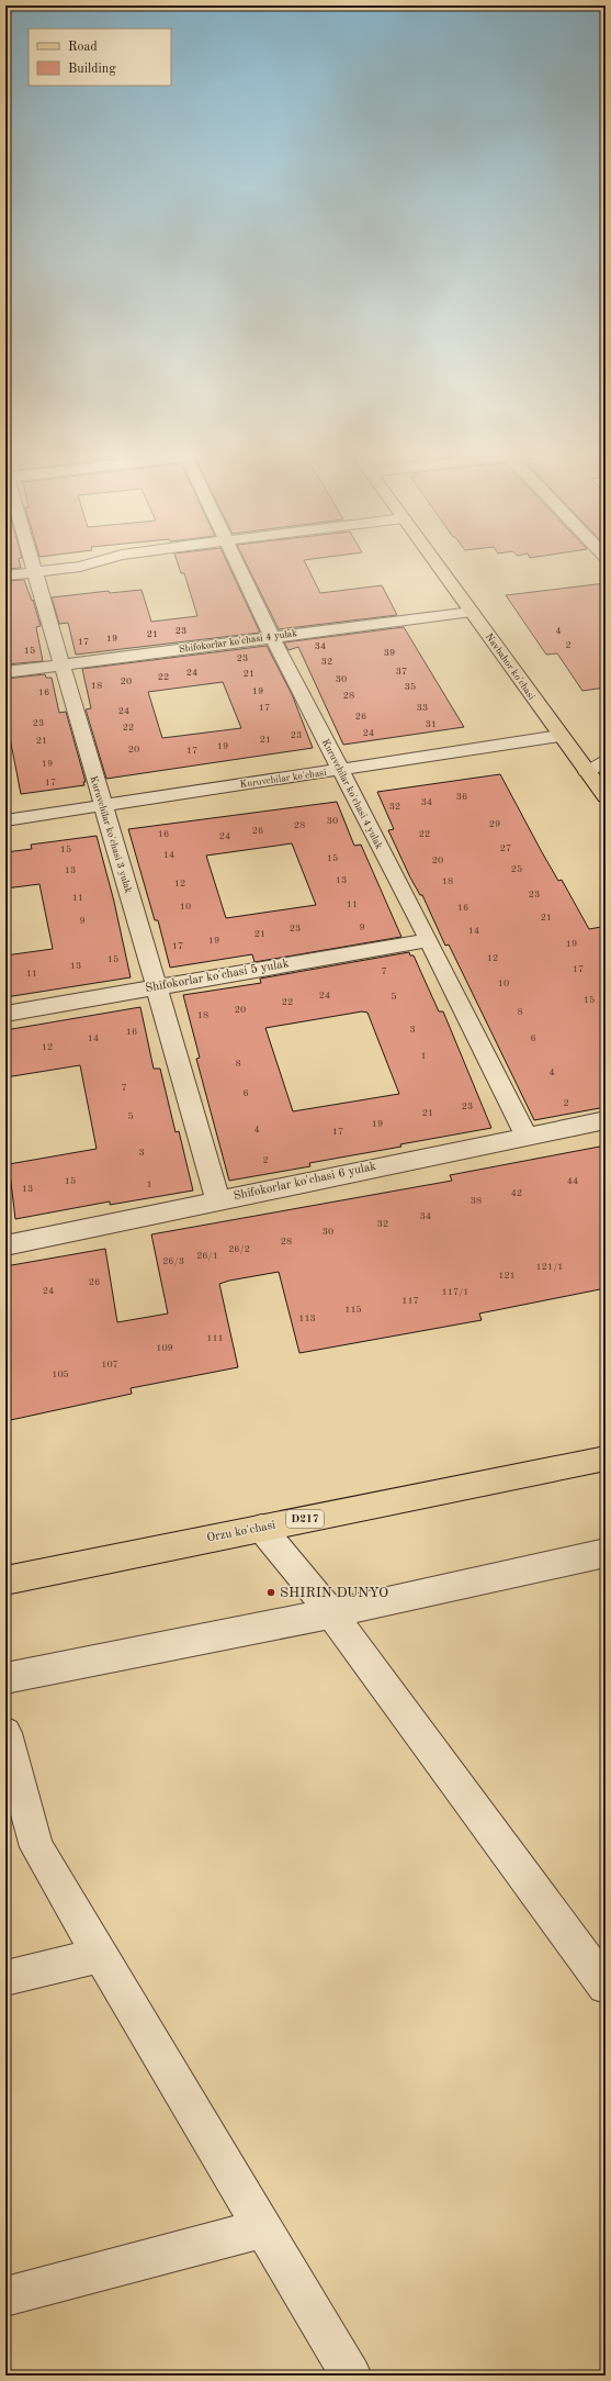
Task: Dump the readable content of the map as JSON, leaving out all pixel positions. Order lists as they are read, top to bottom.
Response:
{
  "streets": {
    "main road": ["Navbahor ko'chasi", "D217", "Orzu ko'chasi"],
    "street": [
      "Shifokorlar ko'chasi 4 yulak",
      "Kuruvchilar ko'chasi",
      "Kuruvchilar ko'chasi 4 yulak",
      "Kuruvchilar ko'chasi 3 yulak",
      "Shifokorlar ko'chasi 5 yulak",
      "Shifokorlar ko'chasi 6 yulak"
    ]
  },
  "crossings": [
    ["Shifokorlar ko'chasi 4 yulak", "Navbahor ko'chasi"],
    ["Shifokorlar ko'chasi 4 yulak", "Kuruvchilar ko'chasi 4 yulak"],
    ["Shifokorlar ko'chasi 4 yulak", "Kuruvchilar ko'chasi 3 yulak"],
    ["Navbahor ko'chasi", "Kuruvchilar ko'chasi"],
    ["Kuruvchilar ko'chasi", "Kuruvchilar ko'chasi 4 yulak"],
    ["Kuruvchilar ko'chasi", "Kuruvchilar ko'chasi 3 yulak"],
    ["Kuruvchilar ko'chasi 4 yulak", "Shifokorlar ko'chasi 5 yulak"],
    ["Kuruvchilar ko'chasi 4 yulak", "Shifokorlar ko'chasi 6 yulak"],
    ["Kuruvchilar ko'chasi 3 yulak", "Shifokorlar ko'chasi 5 yulak"],
    ["Kuruvchilar ko'chasi 3 yulak", "Shifokorlar ko'chasi 6 yulak"]
  ],
  "places": ["SHIRIN DUNYO"],
  "house_numbers": [
    "23",
    "4",
    "21",
    "19",
    "17",
    "2",
    "34",
    "15",
    "39",
    "23",
    "32",
    "37",
    "24",
    "21",
    "22",
    "30",
    "20",
    "18",
    "35",
    "19",
    "16",
    "28",
    "17",
    "33",
    "24",
    "26",
    "23",
    "31",
    "22",
    "24",
    "23",
    "21",
    "21",
    "19",
    "20",
    "17",
    "19",
    "17",
    "36",
    "34",
    "32",
    "30",
    "29",
    "28",
    "26",
    "16",
    "22",
    "24",
    "27",
    "15",
    "14",
    "15",
    "20",
    "25",
    "13",
    "13",
    "18",
    "12",
    "23",
    "11",
    "11",
    "10",
    "16",
    "21",
    "9",
    "9",
    "23",
    "14",
    "21",
    "19",
    "19",
    "17",
    "12",
    "15",
    "13",
    "17",
    "7",
    "11",
    "10",
    "24",
    "5",
    "15",
    "22",
    "20",
    "8",
    "18",
    "3",
    "16",
    "14",
    "6",
    "12",
    "1",
    "8",
    "4",
    "7",
    "6",
    "2",
    "23",
    "21",
    "5",
    "19",
    "4",
    "17",
    "3",
    "2",
    "15",
    "44",
    "1",
    "13",
    "42",
    "38",
    "34",
    "32",
    "30",
    "28",
    "26/2",
    "26/1",
    "26/3",
    "121/1",
    "121",
    "26",
    "24",
    "117/1",
    "117",
    "115",
    "113",
    "111",
    "109",
    "107",
    "105"
  ],
  "legend": ["Road", "Building"]
}
